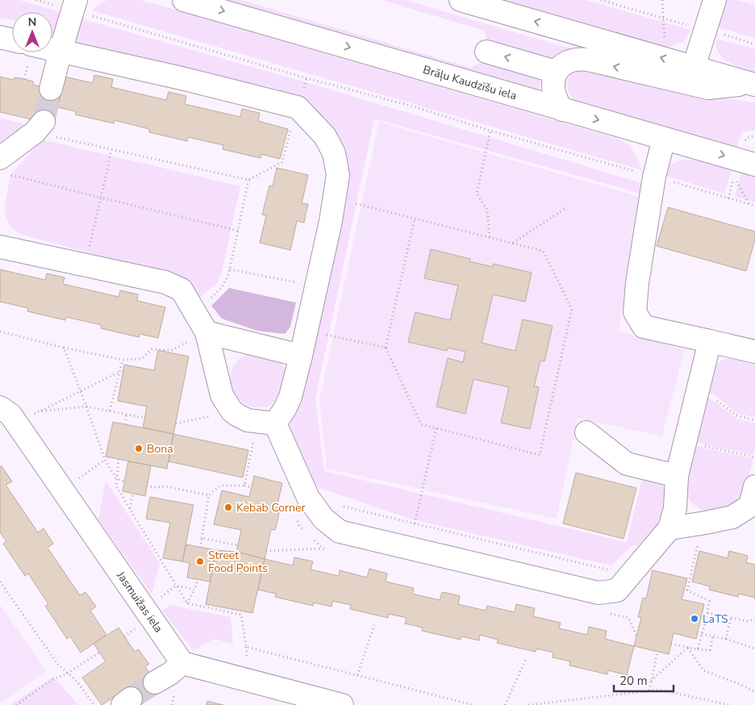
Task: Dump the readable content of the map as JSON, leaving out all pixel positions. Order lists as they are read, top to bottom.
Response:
{
  "streets": {
    "street": ["Brāļu Kaudzīšu iela", "Jasmuižas iela"]
  },
  "places": [
    "Bona",
    "Kebab Corner",
    "Street Food Points",
    "LaTS"
  ],
  "scale_bar": "20 m",
  "north": "top"
}
